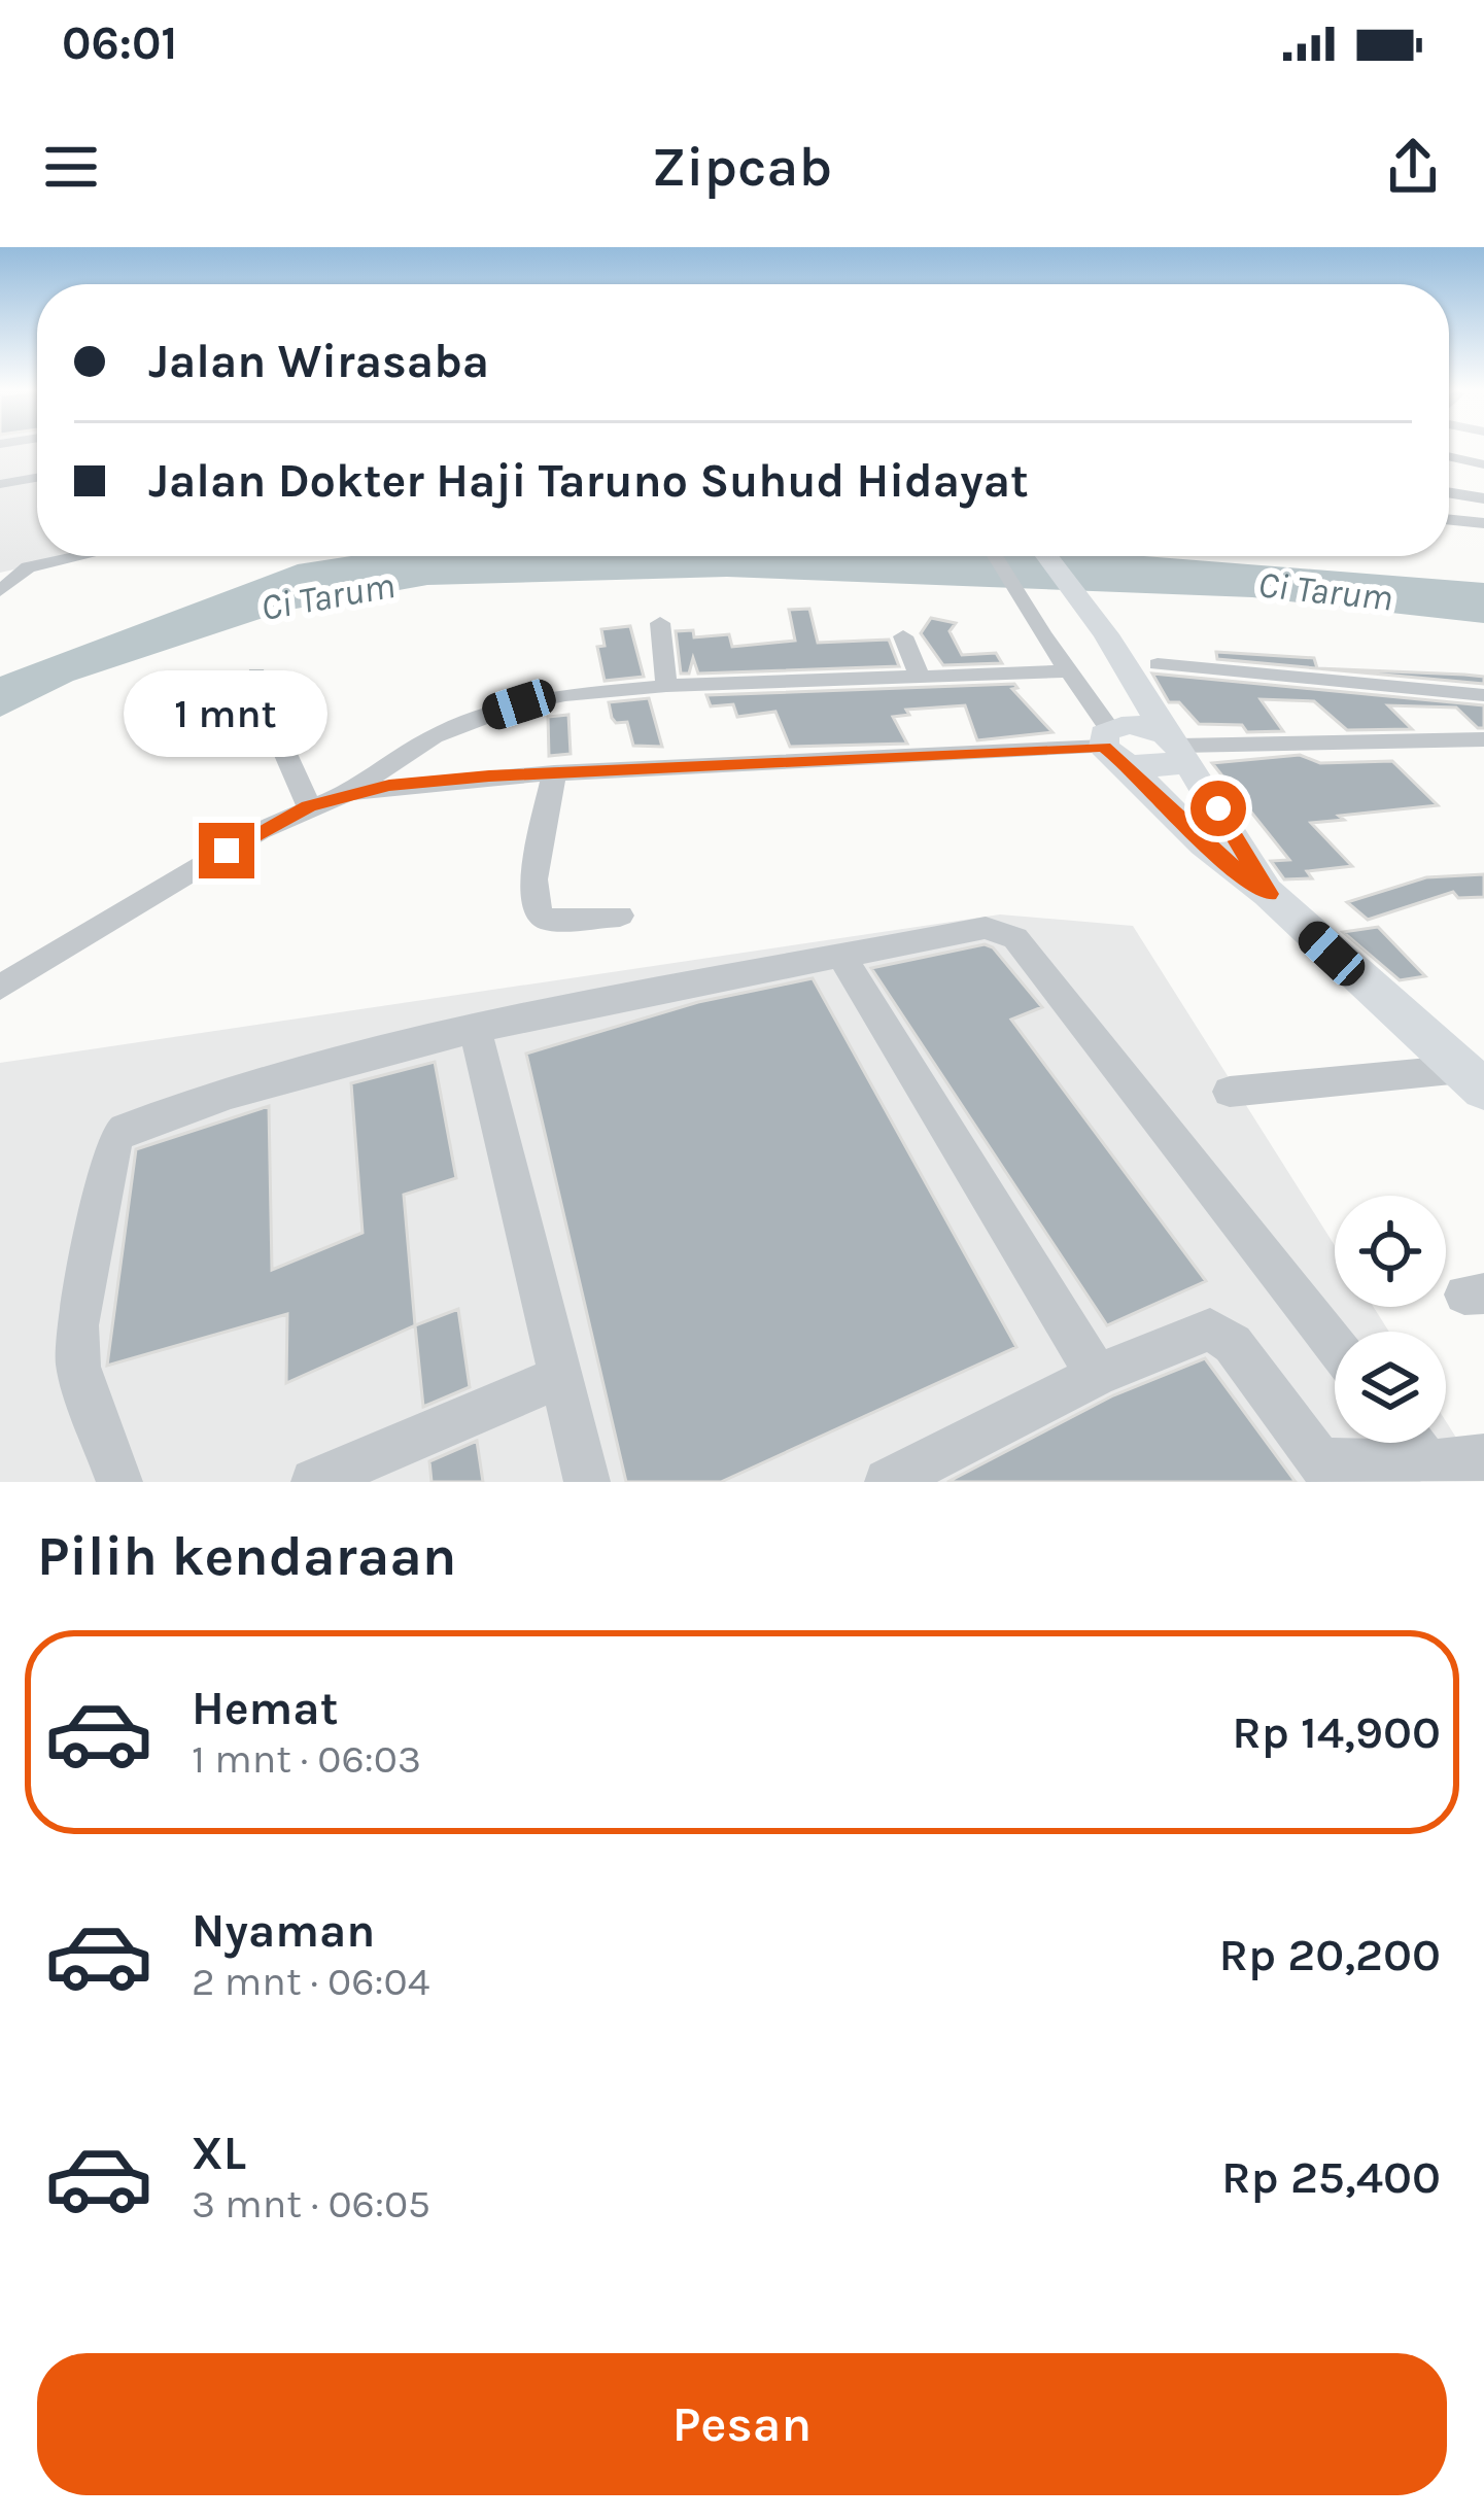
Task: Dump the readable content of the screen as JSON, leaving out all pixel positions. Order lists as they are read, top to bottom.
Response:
{
  "water": ["Ci Tarum"],
  "page": {
    "status": "06:01",
    "header": "Zipcab",
    "banner": ["Jalan Wirasaba", "Jalan Dokter Haji Taruno Suhud Hidayat"],
    "bubble": "1 mnt",
    "heading": "Pilih kendaraan",
    "list": [
      {
        "name": "Hemat",
        "note": "1 mnt · 06:03",
        "value": "Rp 14,900"
      },
      {
        "name": "Nyaman",
        "note": "2 mnt · 06:04",
        "value": "Rp 20,200"
      },
      {
        "name": "XL",
        "note": "3 mnt · 06:05",
        "value": "Rp 25,400"
      }
    ],
    "buttons": "Pesan"
  }
}
